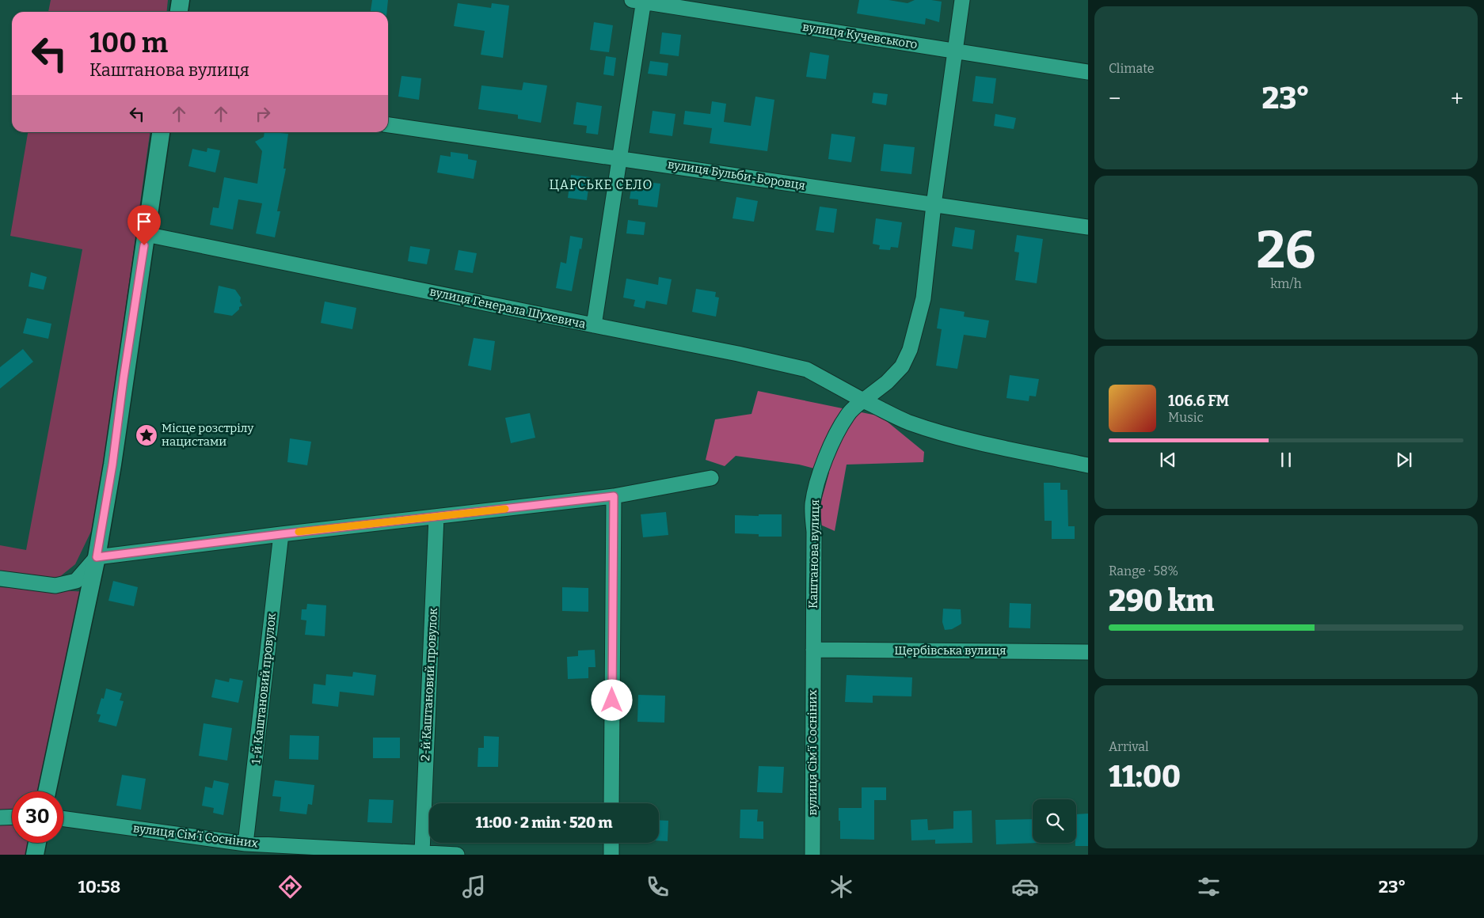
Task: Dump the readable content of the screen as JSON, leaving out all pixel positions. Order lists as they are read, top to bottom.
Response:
{
  "streets": {
    "street": [
      "вулиця Кучевського",
      "вулиця Бульби-Боровця",
      "вулиця Генерала Шухевича",
      "Каштанова вулиця",
      "Щербівська вулиця",
      "2-й Каштановий провулок",
      "1-й Каштановий провулок",
      "вулиця Сім’ї Сосніних"
    ]
  },
  "crossings": [
    ["вулиця Генерала Шухевича", "Каштанова вулиця"],
    ["Каштанова вулиця", "Щербівська вулиця"],
    ["Каштанова вулиця", "вулиця Сім’ї Сосніних"],
    ["Щербівська вулиця", "вулиця Сім’ї Сосніних"],
    ["2-й Каштановий провулок", "вулиця Сім’ї Сосніних"],
    ["1-й Каштановий провулок", "вулиця Сім’ї Сосніних"]
  ],
  "districts": ["ЦАРСЬКЕ СЕЛО"],
  "places": {
    "place": ["Місце розстрілу нацистами"]
  },
  "page": {
    "tile": [
      "Climate",
      ["26", "km/h"],
      ["Range · 58%", "290 km"],
      ["Arrival", "11:00"]
    ],
    "turn": ["100 m", "Каштанова вулиця"],
    "heat": ["−", "23°", "+"],
    "song": ["106.6 FM", "Music"],
    "limit": "30",
    "trip": "11:00 · 2 min · 520 m",
    "tabs": ["10:58", "23°"]
  }
}
